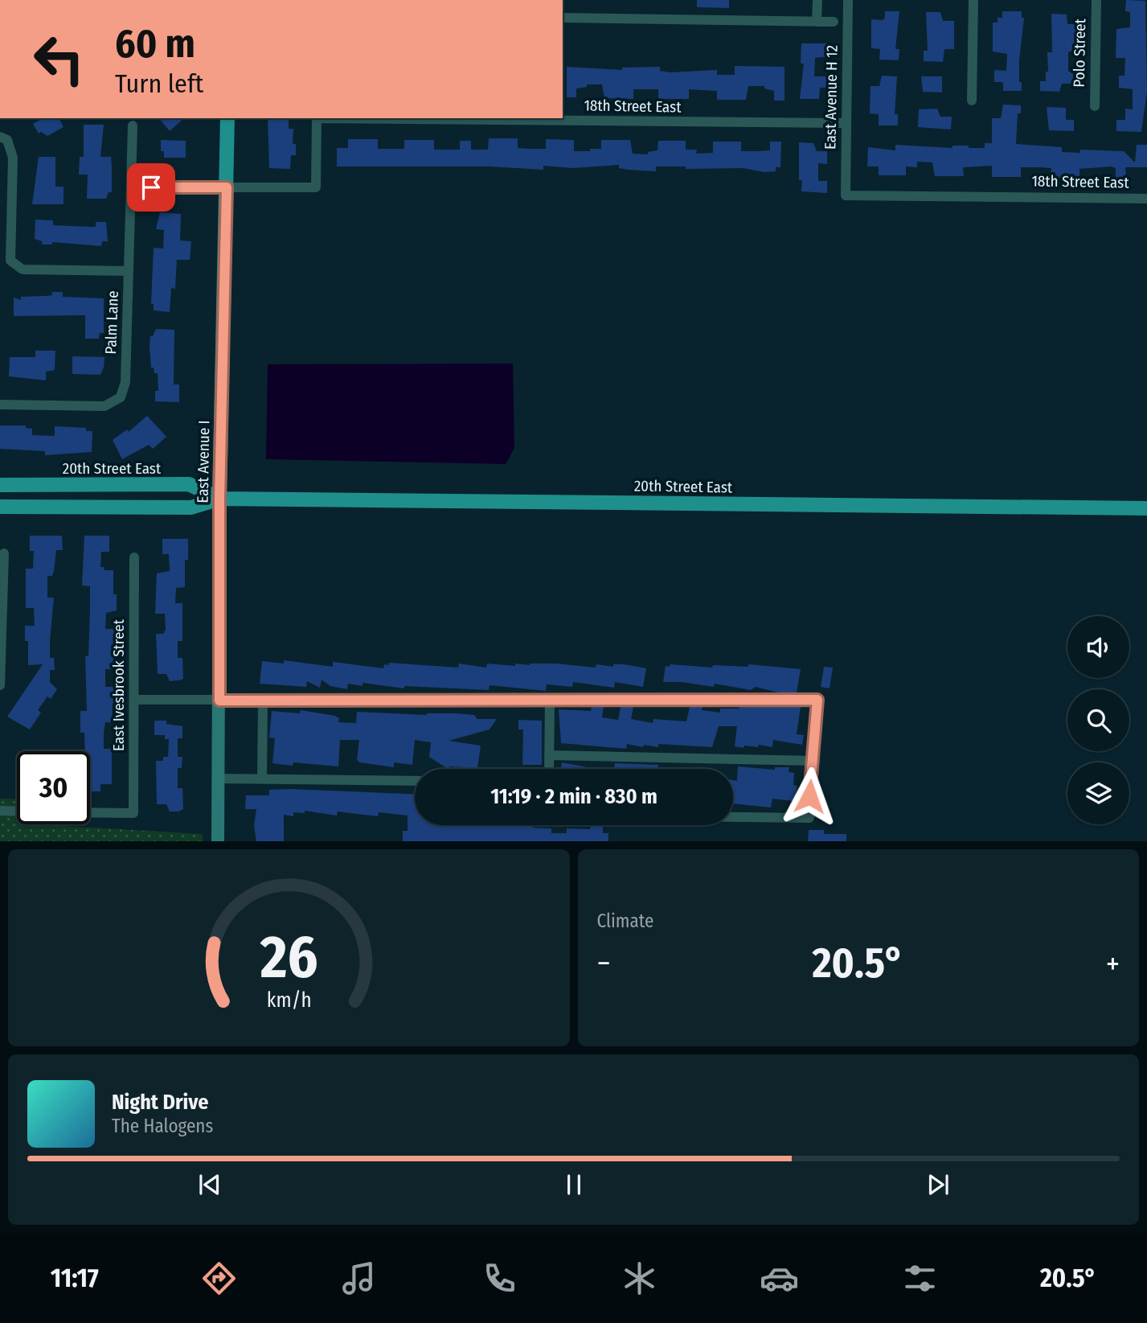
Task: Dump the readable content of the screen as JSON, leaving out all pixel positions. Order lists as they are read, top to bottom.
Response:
{
  "streets": {
    "main road": ["East Avenue I", "20th Street East"],
    "street": [
      "Polo Street",
      "East Avenue H 12",
      "18th Street East",
      "Palm Lane",
      "East Ivesbrook Street"
    ]
  },
  "crossings": [
    ["East Avenue H 12", "18th Street East"],
    ["18th Street East", "East Avenue I"],
    ["East Avenue I", "20th Street East"]
  ],
  "page": {
    "turn": ["60 m", "Turn left"],
    "limit": "30",
    "trip": "11:19 · 2 min · 830 m",
    "tile": "Climate",
    "heat": ["−", "20.5°", "+"],
    "song": ["Night Drive", "The Halogens"],
    "tabs": ["11:17", "20.5°"],
    "gauge": ["26", "km/h"]
  }
}
